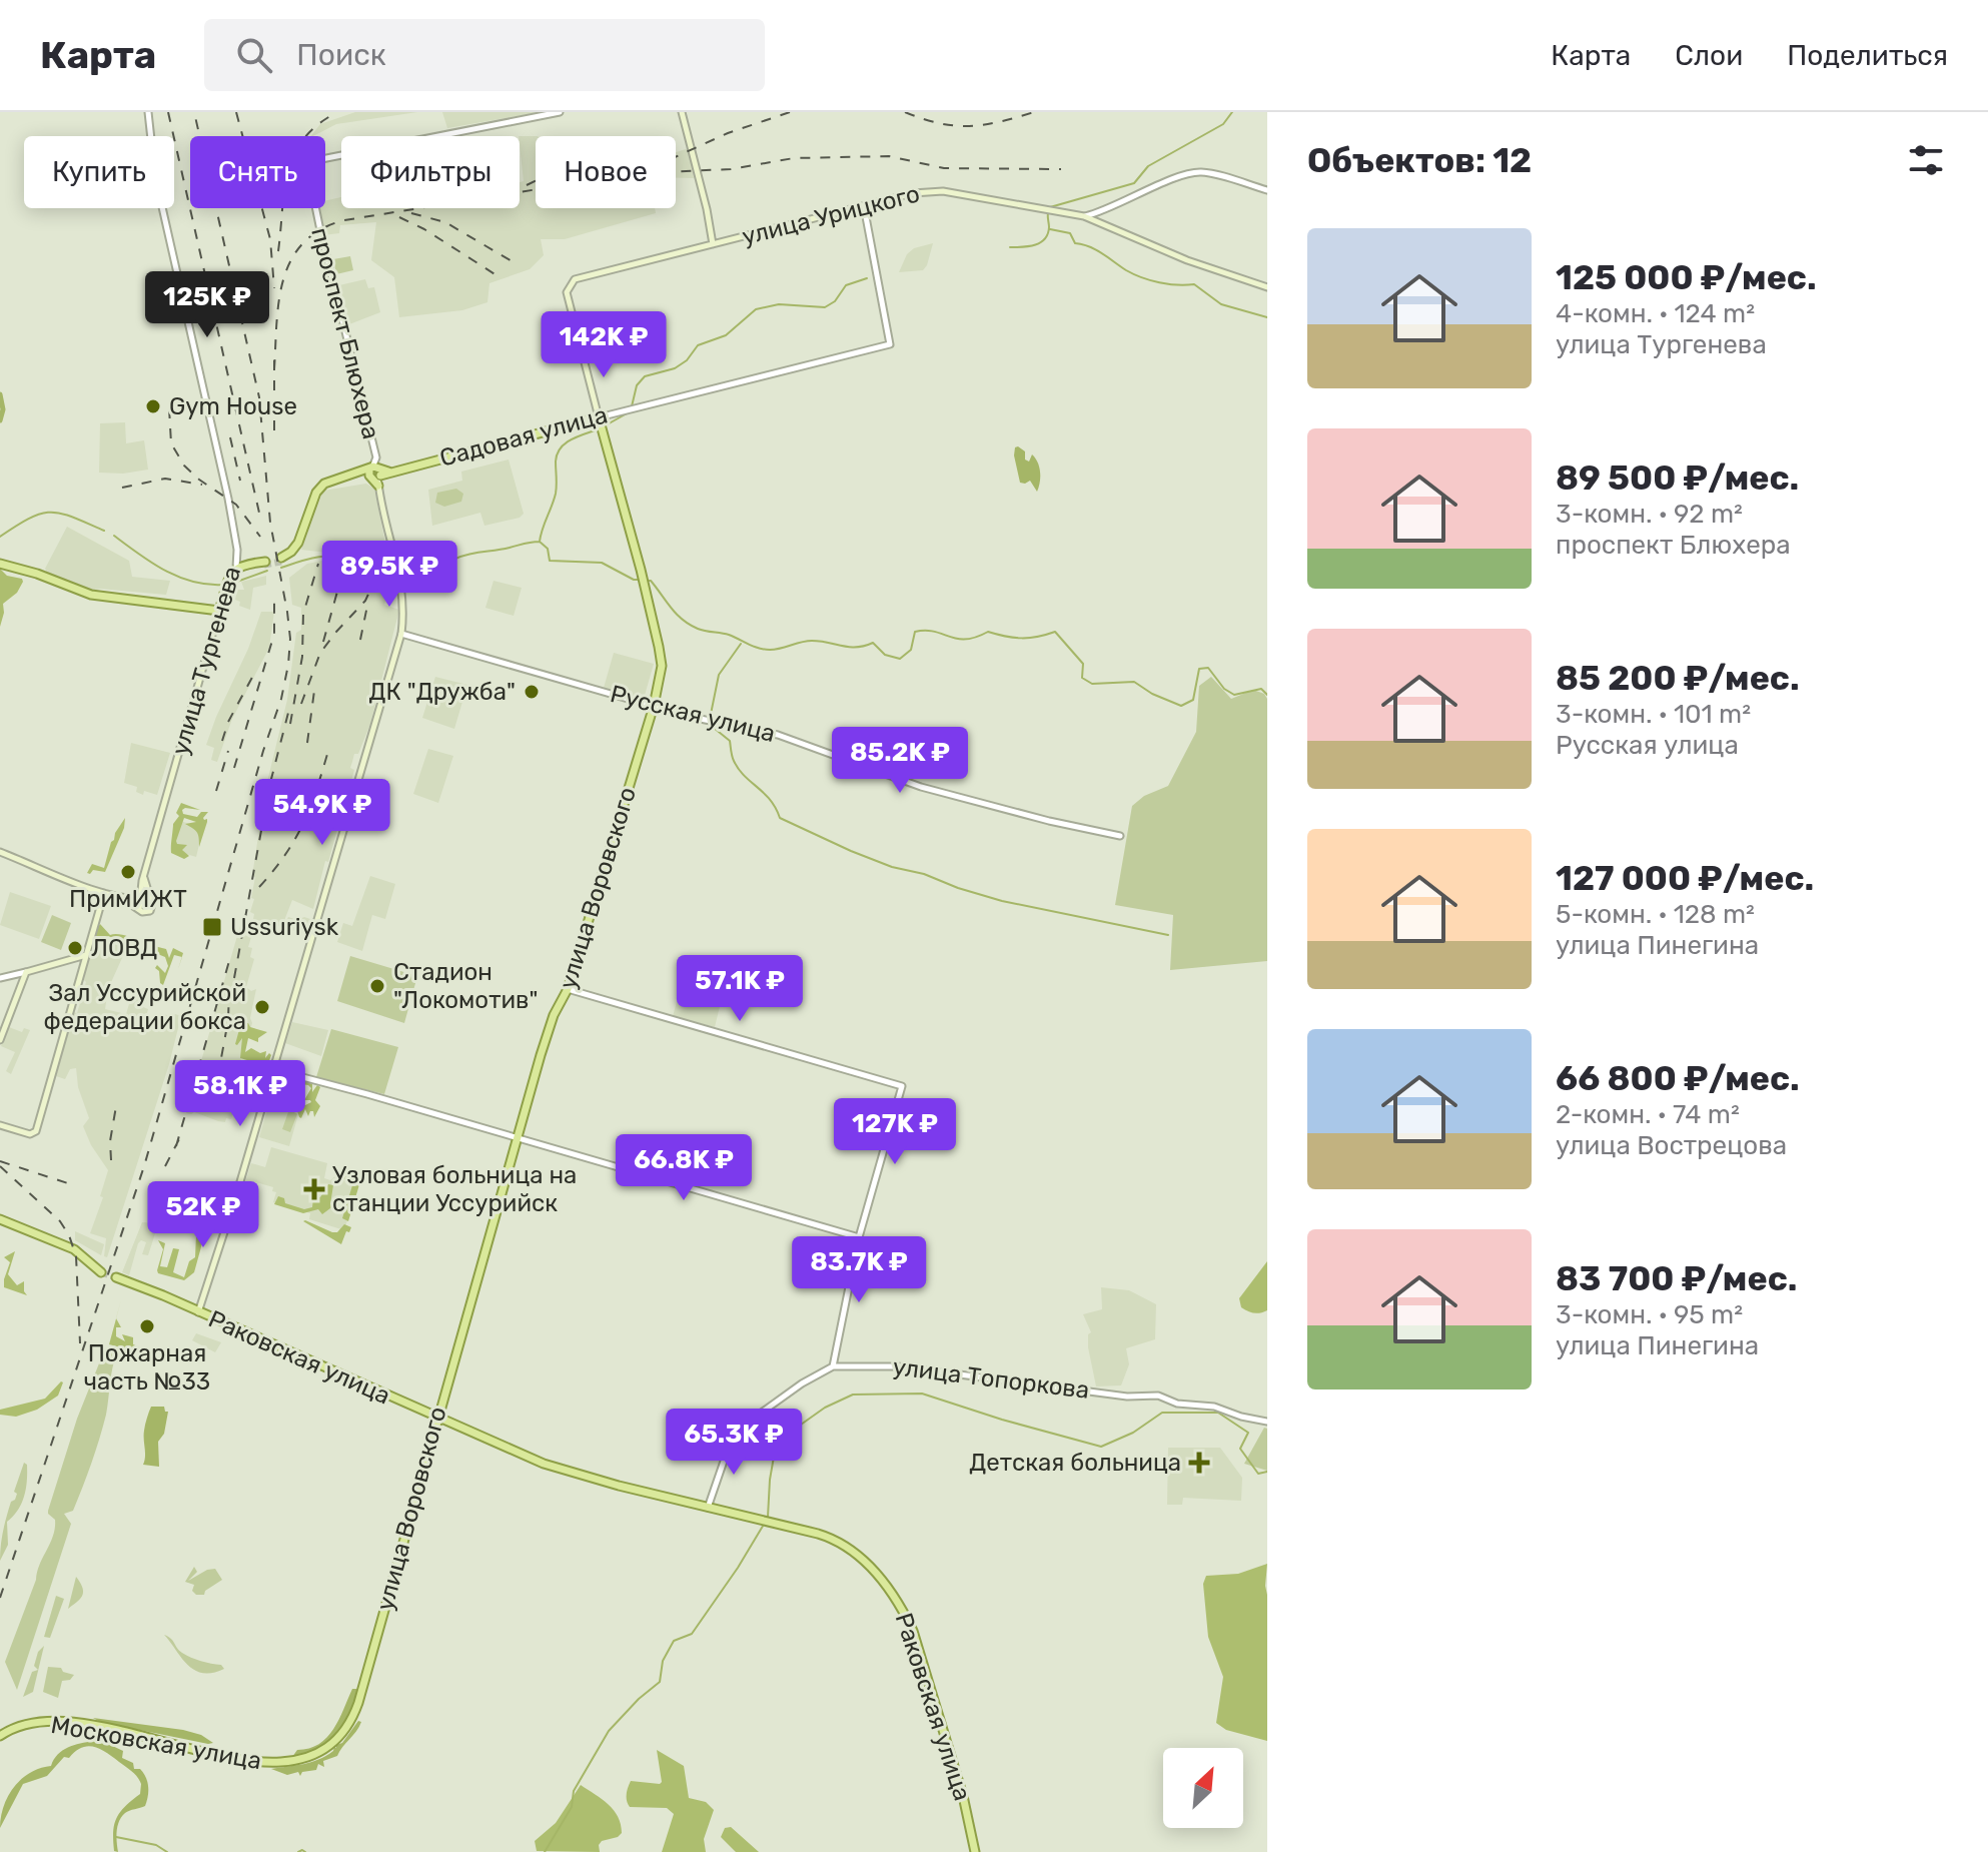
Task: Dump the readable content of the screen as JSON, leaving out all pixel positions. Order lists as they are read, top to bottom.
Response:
{
  "streets": {
    "main road": [
      "улица Урицкого",
      "Садовая улица",
      "улица Тургенева",
      "улица Воровского",
      "Раковская улица",
      "Московская улица"
    ],
    "street": ["проспект Блюхера", "Русская улица", "улица Топоркова"]
  },
  "crossings": [
    ["улица Урицкого", "Садовая улица"],
    ["улица Урицкого", "улица Воровского"],
    ["Садовая улица", "улица Воровского"],
    ["Русская улица", "улица Воровского"],
    ["улица Воровского", "Раковская улица"],
    ["улица Воровского", "Московская улица"]
  ],
  "places": {
    "other": [
      "Gym House",
      "ДК \"Дружба\"",
      "ПримИЖТ",
      "ЛОВД",
      "Стадион \"Локомотив\"",
      "Зал Уссурийской федерации бокса",
      "Пожарная часть №33"
    ],
    "transit": ["Ussuriysk"],
    "health": ["Узловая больница на станции Уссурийск", "Детская больница"]
  },
  "north": "top right",
  "page": {
    "header": "Карта",
    "search": "Поиск",
    "nav": ["Карта", "Слои", "Поделиться"],
    "heading": "Объектов: 12",
    "chip": [
      "Купить",
      "Снять",
      "Фильтры",
      "Новое"
    ],
    "list": [
      {
        "name": "125 000 ₽/мес.",
        "note": "4-комн. · 124 m² · улица Тургенева"
      },
      {
        "name": "89 500 ₽/мес.",
        "note": "3-комн. · 92 m² · проспект Блюхера"
      },
      {
        "name": "85 200 ₽/мес.",
        "note": "3-комн. · 101 m² · Русская улица"
      },
      {
        "name": "127 000 ₽/мес.",
        "note": "5-комн. · 128 m² · улица Пинегина"
      },
      {
        "name": "66 800 ₽/мес.",
        "note": "2-комн. · 74 m² · улица Вострецова"
      },
      {
        "name": "83 700 ₽/мес.",
        "note": "3-комн. · 95 m² · улица Пинегина"
      }
    ],
    "price": [
      "125K ₽",
      "142K ₽",
      "89.5K ₽",
      "85.2K ₽",
      "54.9K ₽",
      "57.1K ₽",
      "58.1K ₽",
      "127K ₽",
      "66.8K ₽",
      "52K ₽",
      "83.7K ₽",
      "65.3K ₽"
    ]
  }
}
